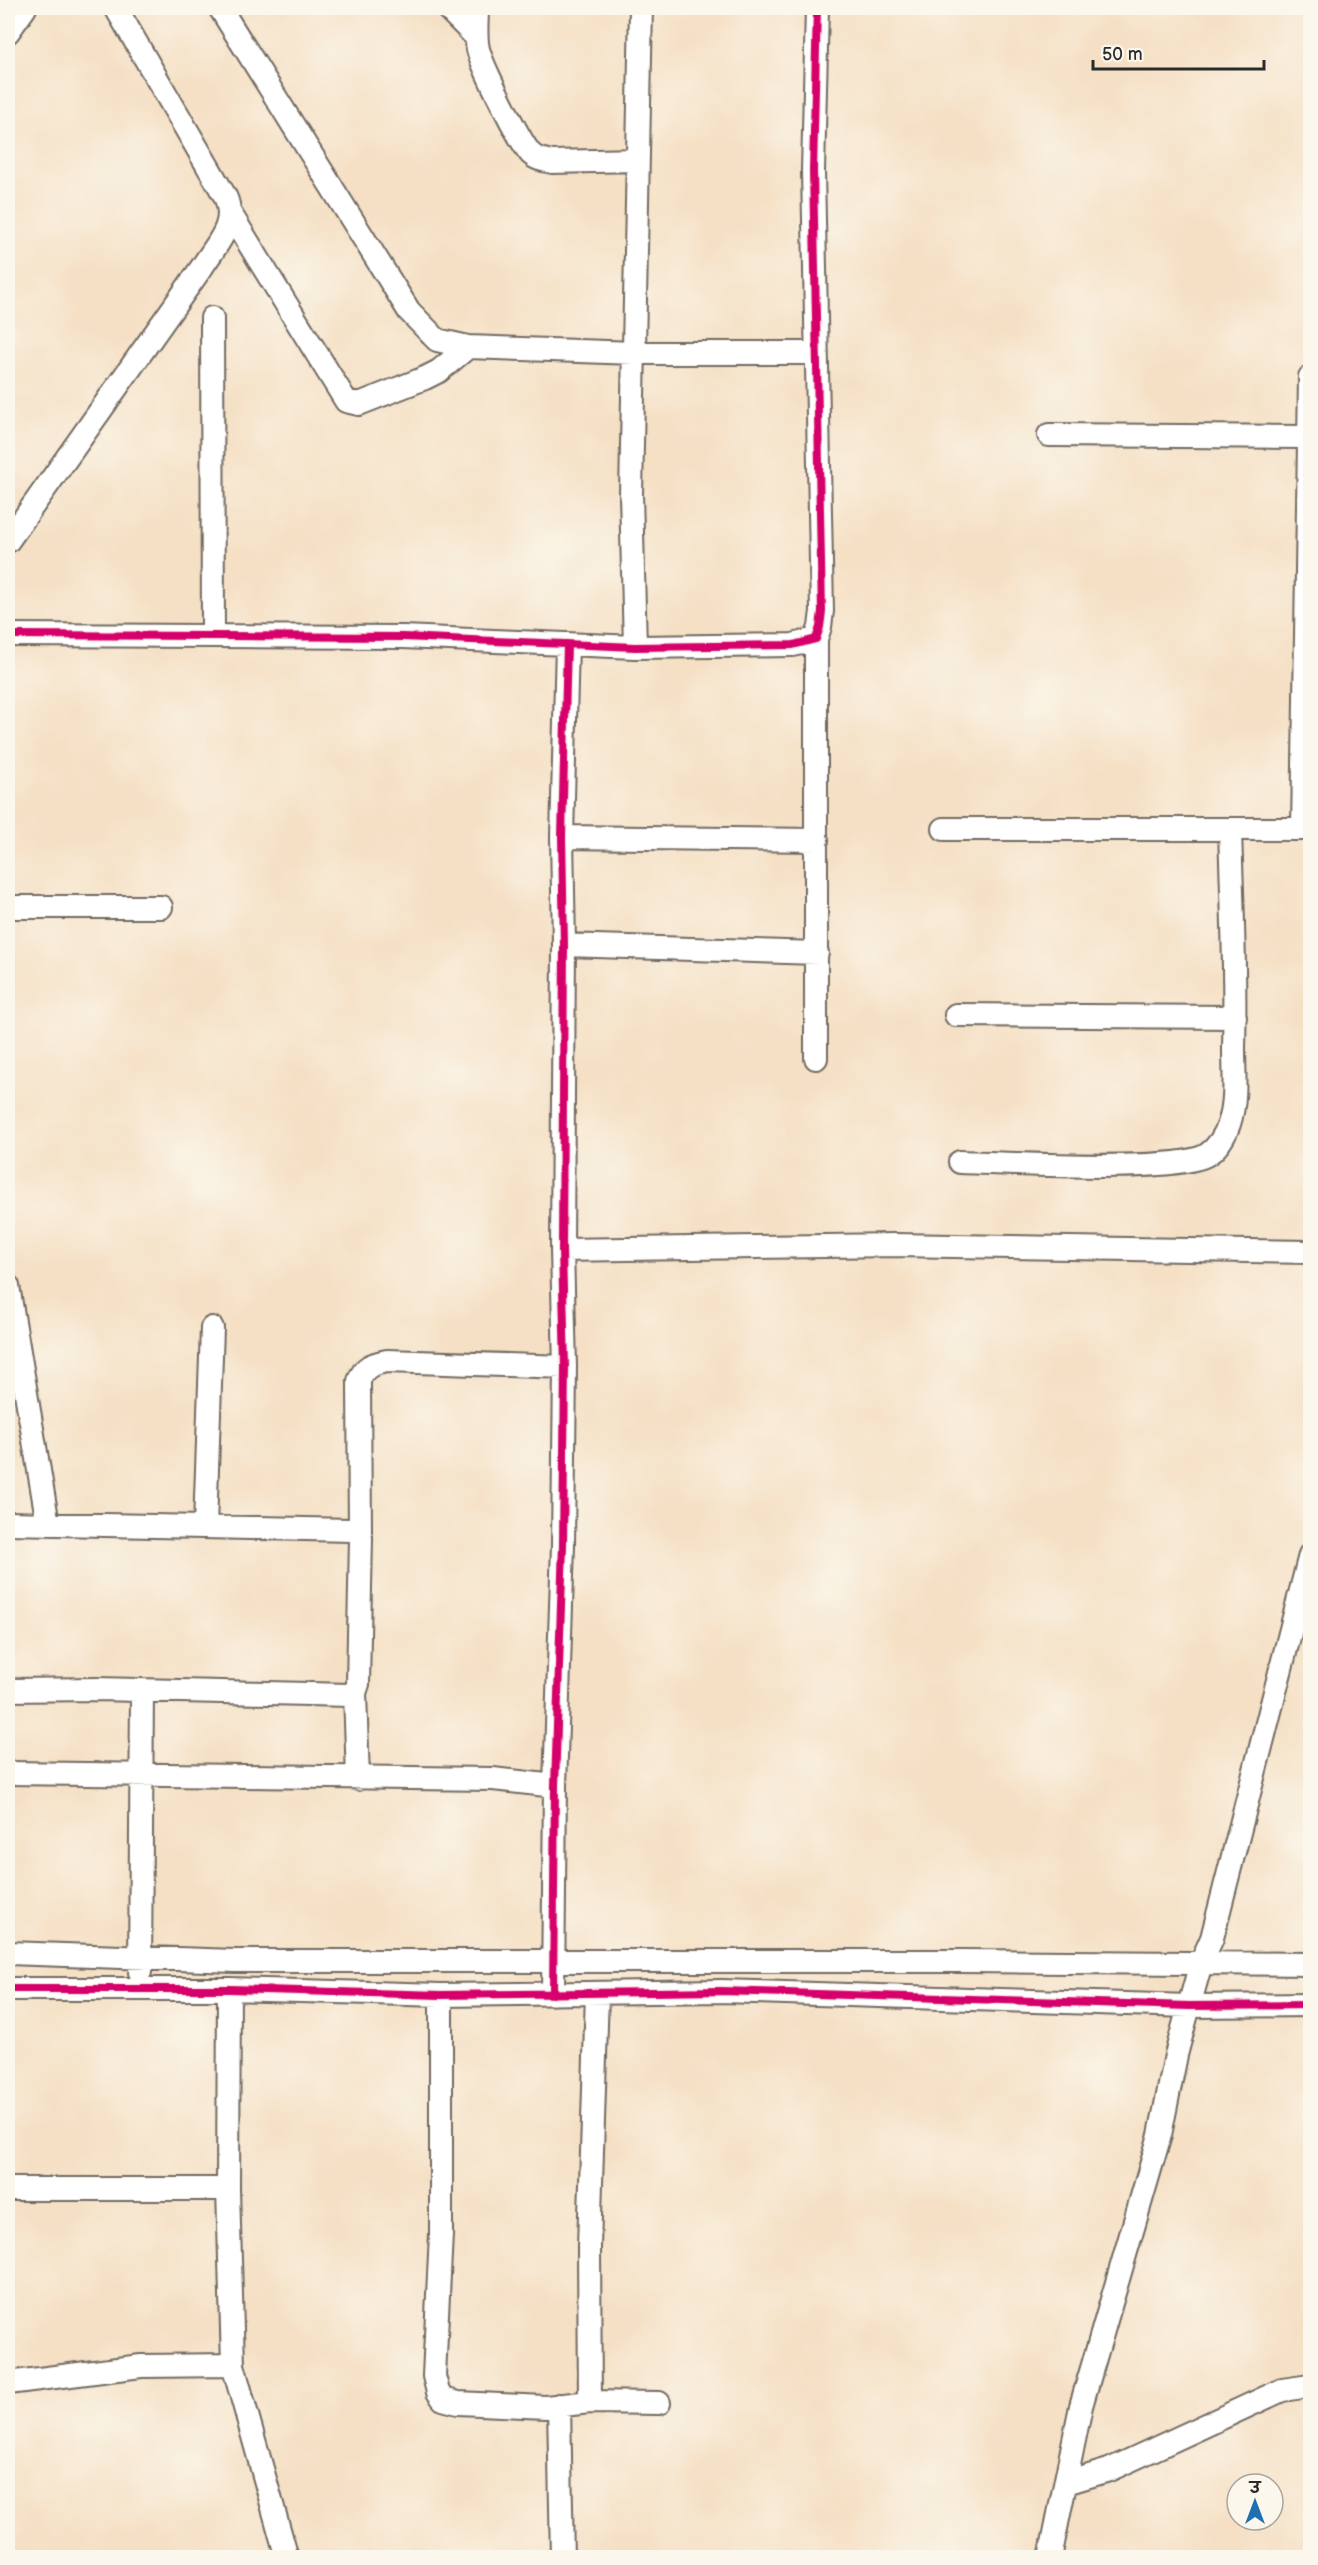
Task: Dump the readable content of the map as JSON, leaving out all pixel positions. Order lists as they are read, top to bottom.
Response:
{
  "scale_bar": "50 m",
  "north": "top"
}
